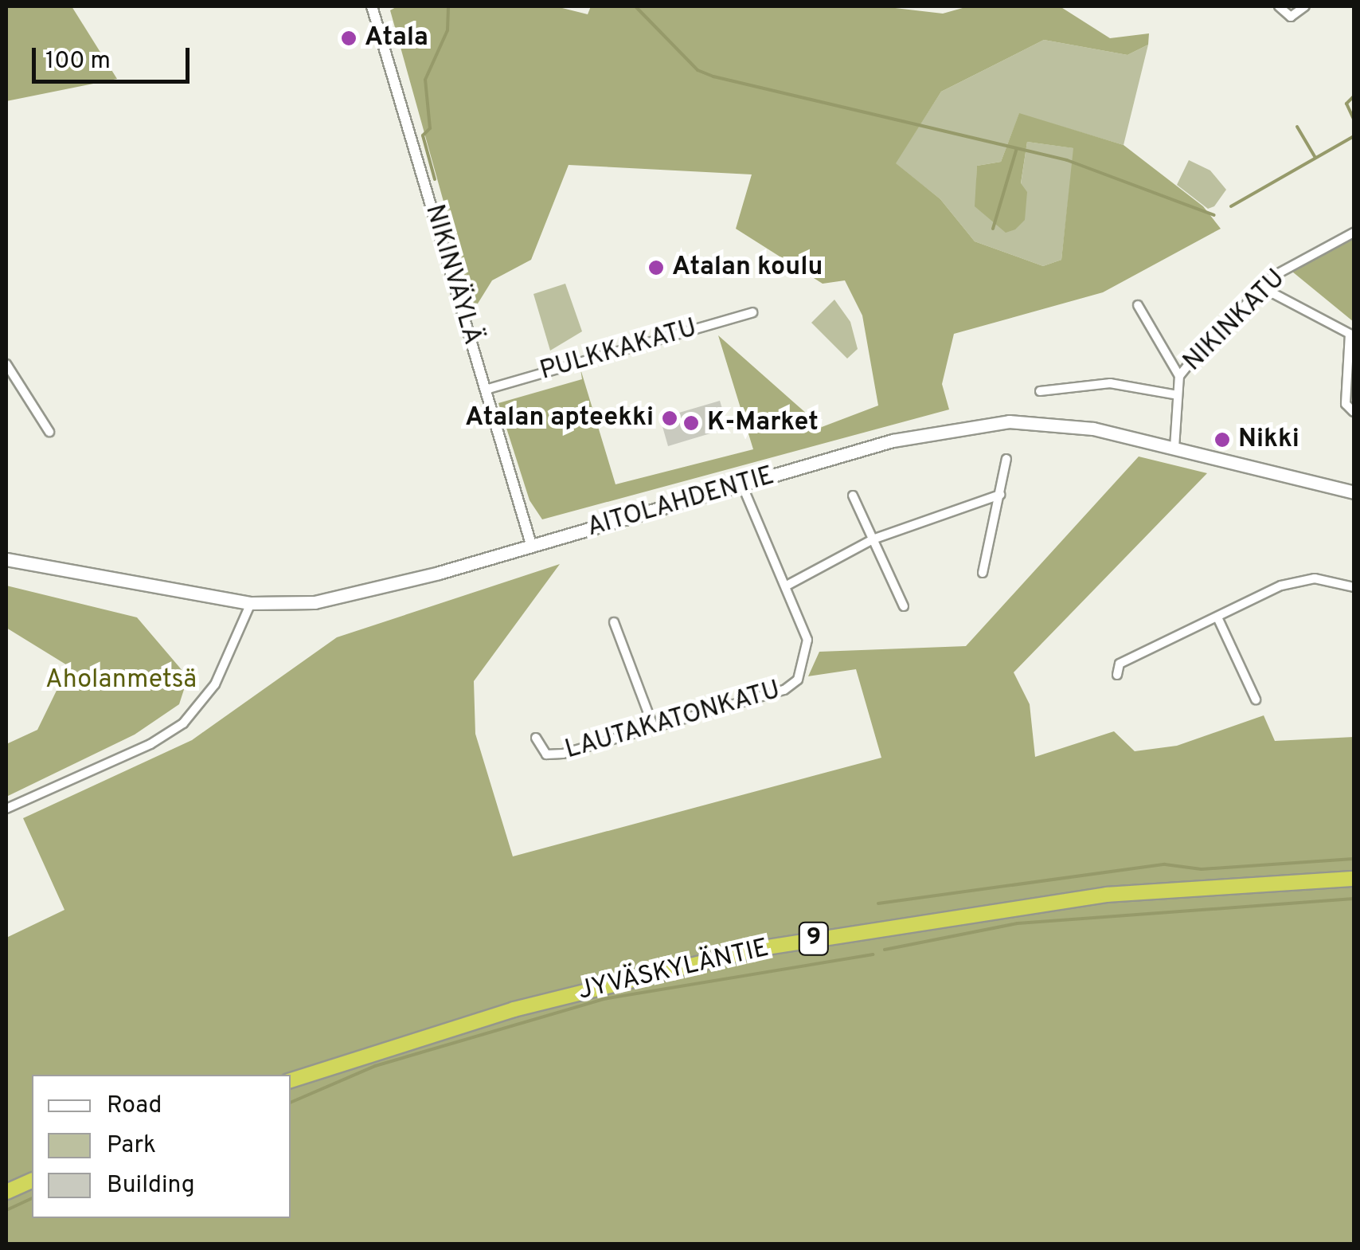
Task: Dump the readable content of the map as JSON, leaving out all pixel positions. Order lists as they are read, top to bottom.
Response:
{
  "streets": {
    "highway": ["9", "JYVÄSKYLÄNTIE"],
    "main road": ["AITOLAHDENTIE"],
    "street": [
      "NIKINVÄYLÄ",
      "NIKINKATU",
      "PULKKAKATU",
      "LAUTAKATONKATU"
    ]
  },
  "crossings": [
    ["NIKINVÄYLÄ", "PULKKAKATU"],
    ["NIKINVÄYLÄ", "AITOLAHDENTIE"],
    ["NIKINKATU", "AITOLAHDENTIE"],
    ["AITOLAHDENTIE", "LAUTAKATONKATU"]
  ],
  "parks": ["Aholanmetsä"],
  "places": [
    "Atala",
    "Atalan koulu",
    "Atalan apteekki",
    "K-Market",
    "Nikki"
  ],
  "legend": ["Road", "Park", "Building"],
  "scale_bar": "100 m"
}
